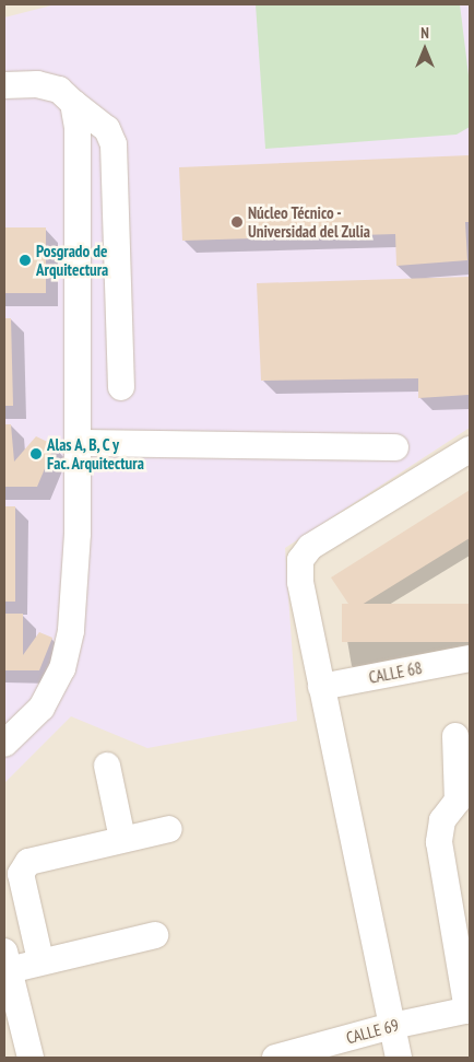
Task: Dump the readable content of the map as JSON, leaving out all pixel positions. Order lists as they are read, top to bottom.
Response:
{
  "streets": {
    "street": ["CALLE 68", "CALLE 69"]
  },
  "places": ["Núcleo Técnico - Universidad del Zulia", "Posgrado de Arquitectura", "Alas A, B, C y Fac. Arquitectura"],
  "north": "top"
}
